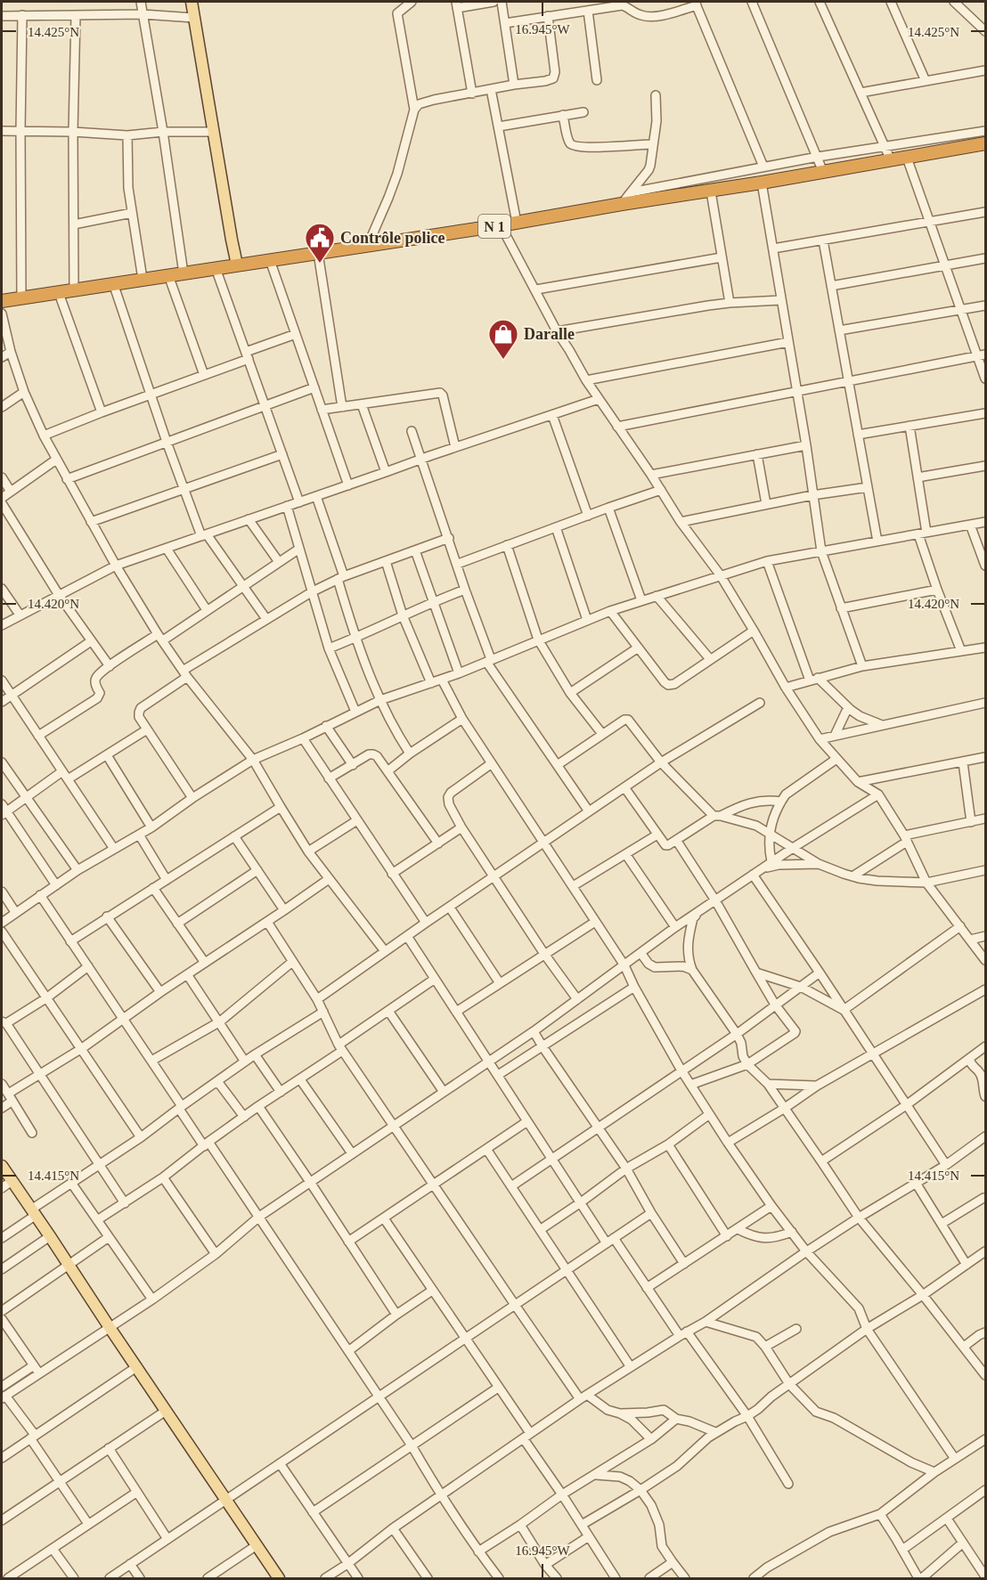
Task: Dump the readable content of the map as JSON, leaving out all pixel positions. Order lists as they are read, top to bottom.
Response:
{
  "streets": {
    "highway": ["N 1"]
  },
  "places": {
    "public building": ["Contrôle police"],
    "shop": ["Daralle"]
  },
  "coordinates": [
    "16.945°W",
    "14.425°N",
    "14.420°N",
    "14.415°N"
  ]
}
